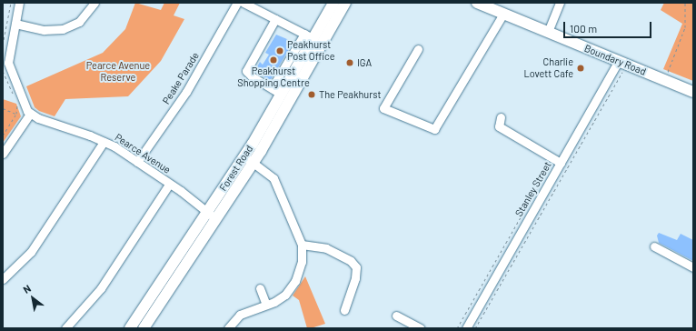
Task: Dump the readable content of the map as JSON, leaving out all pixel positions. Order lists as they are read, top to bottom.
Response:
{
  "streets": {
    "main road": ["Boundary Road", "Forest Road"],
    "street": ["Peake Parade", "Pearce Avenue", "Stanley Street"]
  },
  "crossings": [
    ["Boundary Road", "Stanley Street"],
    ["Peake Parade", "Pearce Avenue"],
    ["Pearce Avenue", "Forest Road"]
  ],
  "parks": ["Pearce Avenue Reserve"],
  "places": [
    "Peakhurst Post Office",
    "Peakhurst Shopping Centre",
    "IGA",
    "Charlie Lovett Cafe",
    "The Peakhurst"
  ],
  "scale_bar": "100 m",
  "north": "top left"
}
